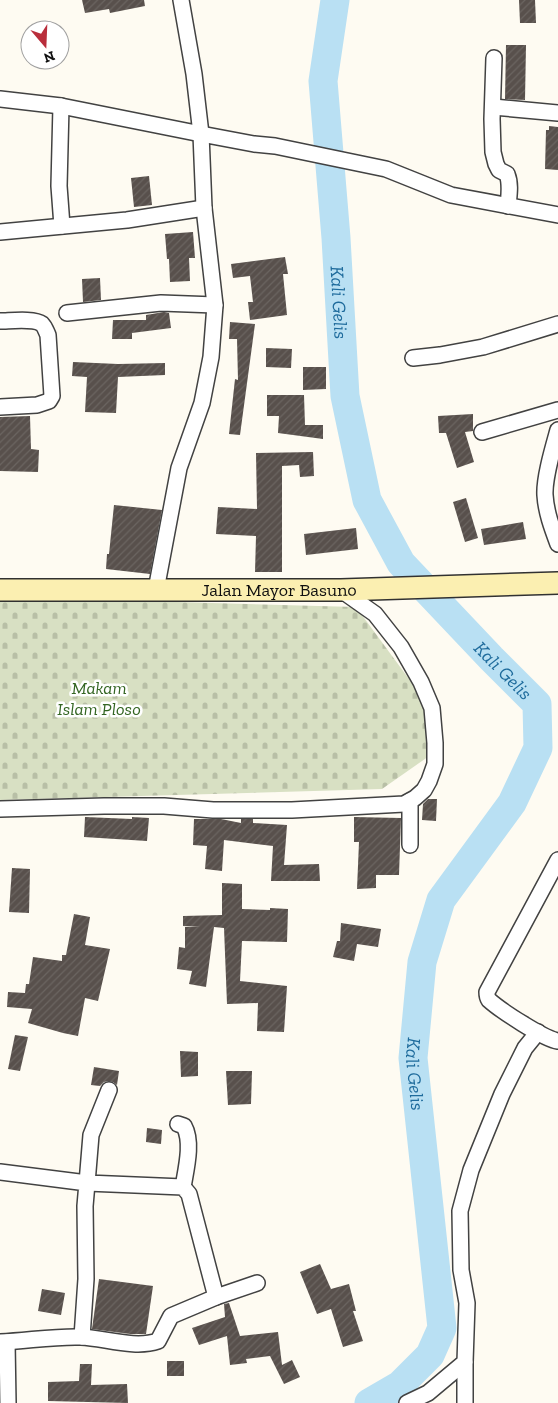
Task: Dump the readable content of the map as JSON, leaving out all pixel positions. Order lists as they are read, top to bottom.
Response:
{
  "streets": {
    "main road": ["Jalan Mayor Basuno"]
  },
  "water": ["Kali Gelis"],
  "parks": ["Makam Islam Ploso"],
  "north": "bottom"
}
